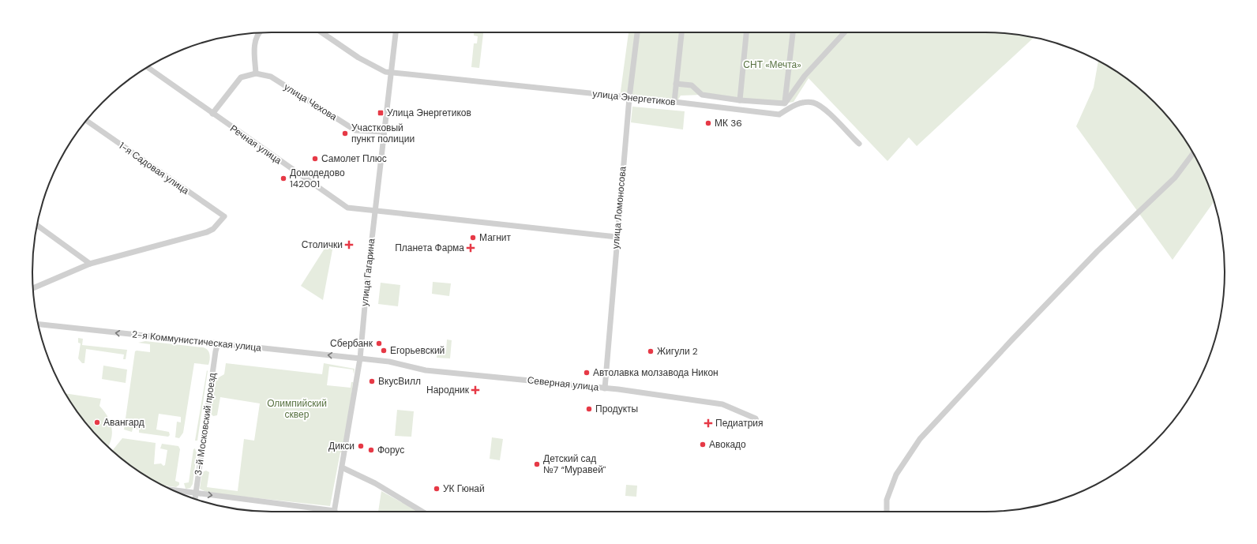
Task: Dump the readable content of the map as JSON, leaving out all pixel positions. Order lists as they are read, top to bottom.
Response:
{
  "streets": {
    "street": [
      "улица Энергетиков",
      "улица Чехова",
      "Речная улица",
      "1-я Садовая улица",
      "улица Ломоносова",
      "улица Гагарина",
      "2-я Коммунистическая улица",
      "Северная улица",
      "3-й Московский проезд"
    ]
  },
  "crossings": [
    ["улица Энергетиков", "улица Ломоносова"],
    ["улица Энергетиков", "улица Гагарина"],
    ["улица Чехова", "улица Гагарина"],
    ["Речная улица", "улица Ломоносова"],
    ["Речная улица", "улица Гагарина"],
    ["улица Ломоносова", "Северная улица"],
    ["улица Гагарина", "2-я Коммунистическая улица"],
    ["улица Гагарина", "Северная улица"],
    ["2-я Коммунистическая улица", "Северная улица"],
    ["2-я Коммунистическая улица", "3-й Московский проезд"]
  ],
  "one_way": ["2-я Коммунистическая улица"],
  "parks": ["СНТ «Мечта»", "Олимпийский сквер"],
  "places": {
    "transit": ["Улица Энергетиков"],
    "other": [
      "МК 36",
      "Участковый пункт полиции",
      "Самолет Плюс",
      "Домодедово 142001",
      "Магнит",
      "Сбербанк",
      "Егорьевский",
      "Жигули 2",
      "Автолавка молзавода Никон",
      "ВкусВилл",
      "Продукты",
      "Авангард",
      "Авокадо",
      "Дикси",
      "Форус",
      "Детский сад №7 “Муравей\"",
      "УК Гюнай"
    ],
    "health": [
      "Столички",
      "Планета Фарма",
      "Народник",
      "Педиатрия"
    ]
  }
}
